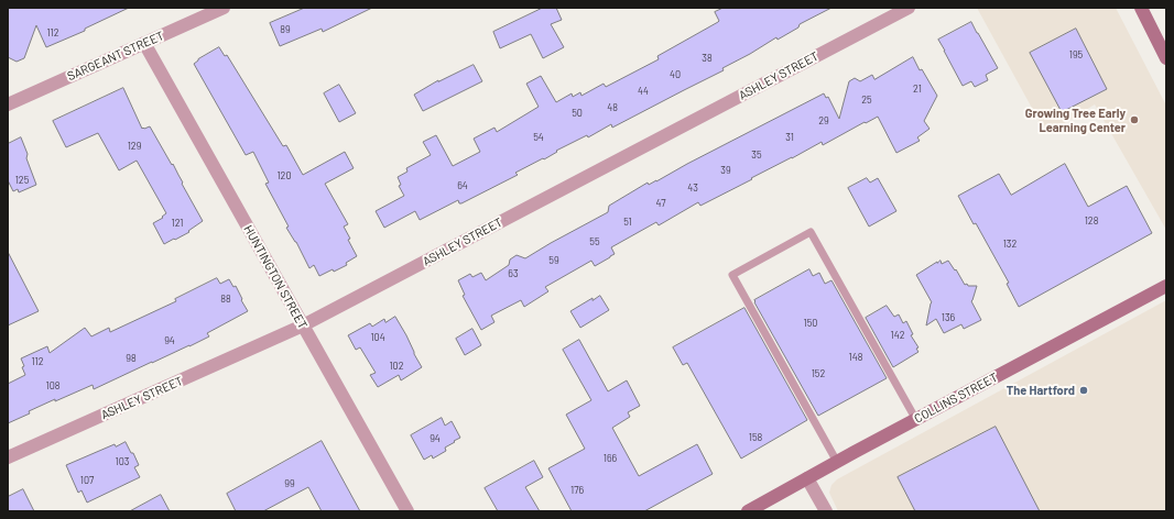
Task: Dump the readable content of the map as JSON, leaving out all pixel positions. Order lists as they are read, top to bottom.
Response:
{
  "streets": {
    "street": [
      "SARGEANT STREET",
      "ASHLEY STREET",
      "HUNTINGTON STREET",
      "COLLINS STREET"
    ]
  },
  "crossings": [
    ["SARGEANT STREET", "HUNTINGTON STREET"],
    ["ASHLEY STREET", "HUNTINGTON STREET"]
  ],
  "places": ["Growing Tree Early Learning Center", "The Hartford"],
  "house_numbers": [
    "89",
    "112",
    "195",
    "38",
    "40",
    "21",
    "44",
    "25",
    "48",
    "50",
    "29",
    "54",
    "31",
    "129",
    "35",
    "39",
    "120",
    "125",
    "64",
    "43",
    "47",
    "128",
    "51",
    "121",
    "55",
    "132",
    "59",
    "63",
    "88",
    "136",
    "150",
    "142",
    "104",
    "94",
    "148",
    "98",
    "112",
    "102",
    "152",
    "108",
    "158",
    "94",
    "166",
    "103",
    "107",
    "99",
    "176"
  ]
}
